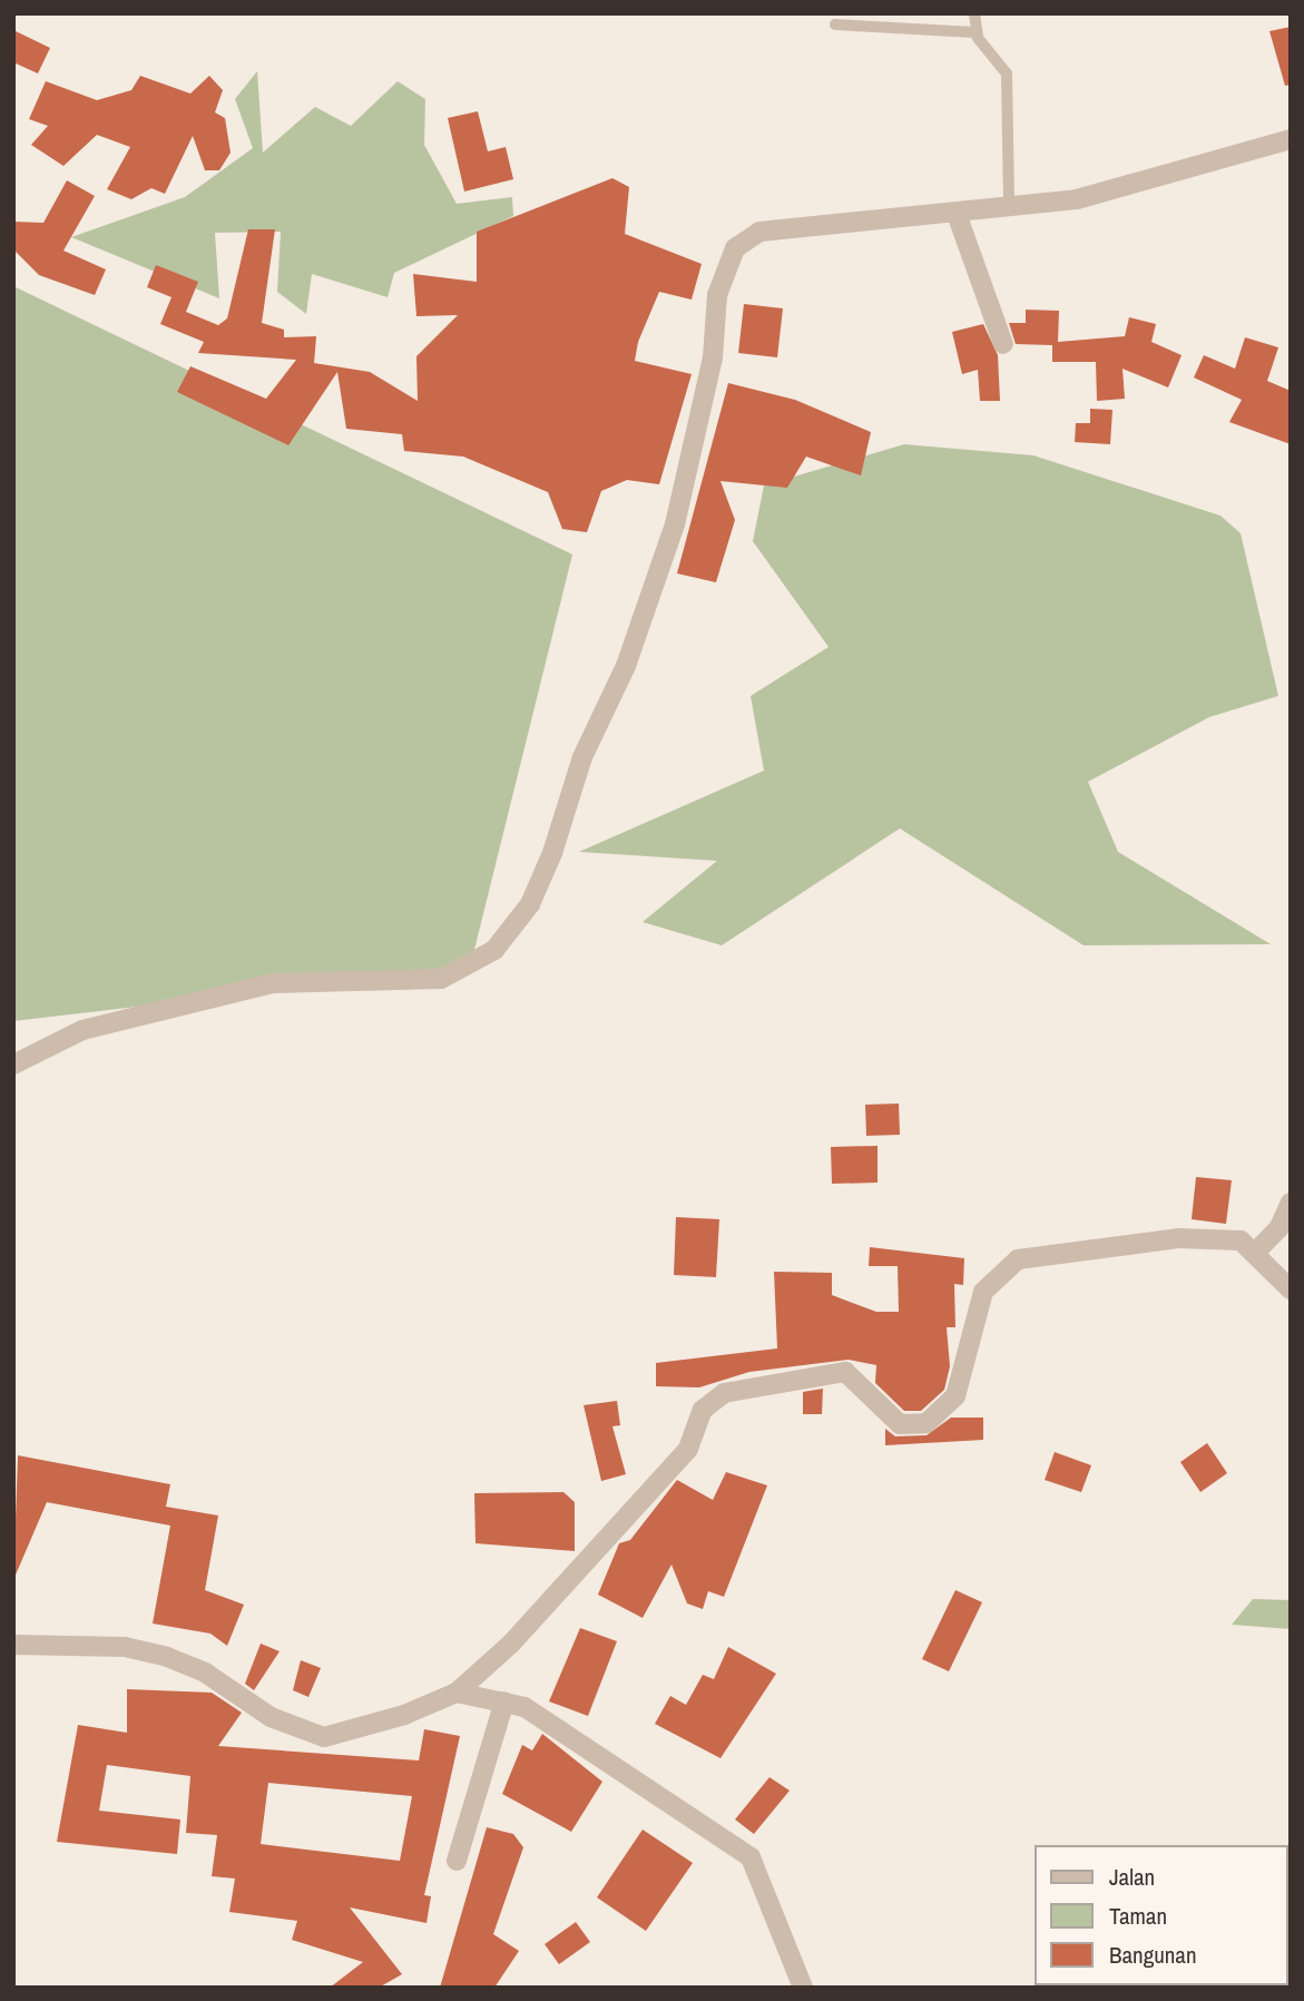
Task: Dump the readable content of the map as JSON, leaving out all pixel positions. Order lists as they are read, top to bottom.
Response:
{
  "legend": ["Jalan", "Taman", "Bangunan"]
}
